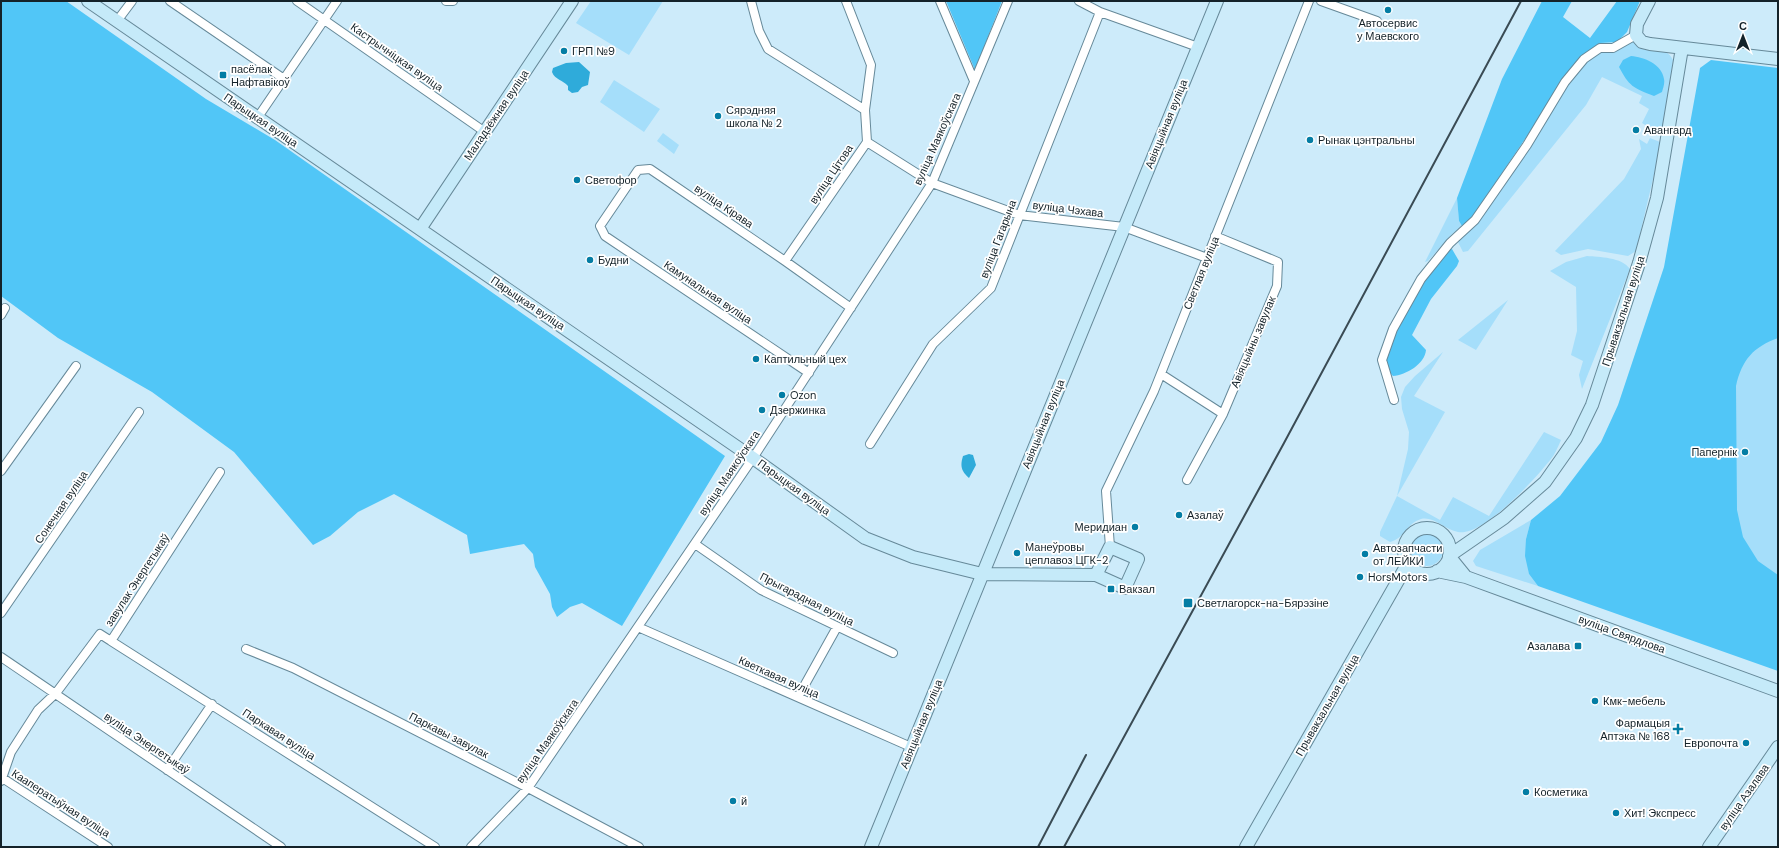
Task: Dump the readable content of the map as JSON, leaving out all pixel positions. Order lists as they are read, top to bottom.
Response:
{
  "streets": {
    "street": [
      "Кастрычніцкая вуліца",
      "Маладзёжная вуліца",
      "Парыцкая вуліца",
      "Авіяцыйная вуліца",
      "вуліца Маякоўскага",
      "вуліца Цітова",
      "вуліца Кірава",
      "вуліца Чэхава",
      "вуліца Гагарына",
      "Светлая вуліца",
      "Камунальная вуліца",
      "Прывакзальная вуліца",
      "Авіяцыйны завулак",
      "Сонечная вуліца",
      "завулак Энергетыкаў",
      "Прыгарадная вуліца",
      "вуліца Свярдлова",
      "Кветкавая вуліца",
      "Паркавая вуліца",
      "Паркавы завулак",
      "вуліца Энергетыкаў",
      "вуліца Азалава",
      "Кааператыўная вуліца"
    ]
  },
  "crossings": [
    ["Кастрычніцкая вуліца", "Маладзёжная вуліца"],
    ["Маладзёжная вуліца", "Парыцкая вуліца"],
    ["Парыцкая вуліца", "Авіяцыйная вуліца"],
    ["Парыцкая вуліца", "вуліца Маякоўскага"],
    ["Авіяцыйная вуліца", "вуліца Чэхава"],
    ["Авіяцыйная вуліца", "Кветкавая вуліца"],
    ["вуліца Маякоўскага", "вуліца Кірава"],
    ["вуліца Маякоўскага", "вуліца Чэхава"],
    ["вуліца Маякоўскага", "Камунальная вуліца"],
    ["вуліца Маякоўскага", "Прыгарадная вуліца"],
    ["вуліца Маякоўскага", "Кветкавая вуліца"],
    ["вуліца Маякоўскага", "Паркавы завулак"],
    ["вуліца Цітова", "вуліца Кірава"],
    ["вуліца Цітова", "вуліца Чэхава"],
    ["вуліца Кірава", "Камунальная вуліца"],
    ["вуліца Чэхава", "вуліца Гагарына"],
    ["вуліца Чэхава", "Светлая вуліца"],
    ["Светлая вуліца", "Авіяцыйны завулак"],
    ["Прывакзальная вуліца", "вуліца Свярдлова"],
    ["завулак Энергетыкаў", "Паркавая вуліца"],
    ["завулак Энергетыкаў", "вуліца Энергетыкаў"],
    ["завулак Энергетыкаў", "Кааператыўная вуліца"]
  ],
  "places": {
    "other": [
      "Автосервис у Маевского",
      "ГРП №9",
      "Сярэдняя школа № 2",
      "Авангард",
      "Рынак цэнтральны",
      "Светофор",
      "Будни",
      "Каптильный цех",
      "Ozon",
      "Дзержинка",
      "Папернік",
      "Азалаў",
      "Меридиан",
      "Манеўровы цеплавоз ЦГК-2",
      "Автозапчасти от ЛЕЙКИ",
      "HorsMotors",
      "Кмк-мебель",
      "Европочта",
      "Косметика",
      "й",
      "Хит! Экспресс"
    ],
    "transit": [
      "пасёлак Нафтавікоў",
      "Вакзал",
      "Светлагорск-на-Бярэзіне",
      "Азалава"
    ],
    "health": ["Фармацыя Аптэка № 168"]
  },
  "north": "top"
}
